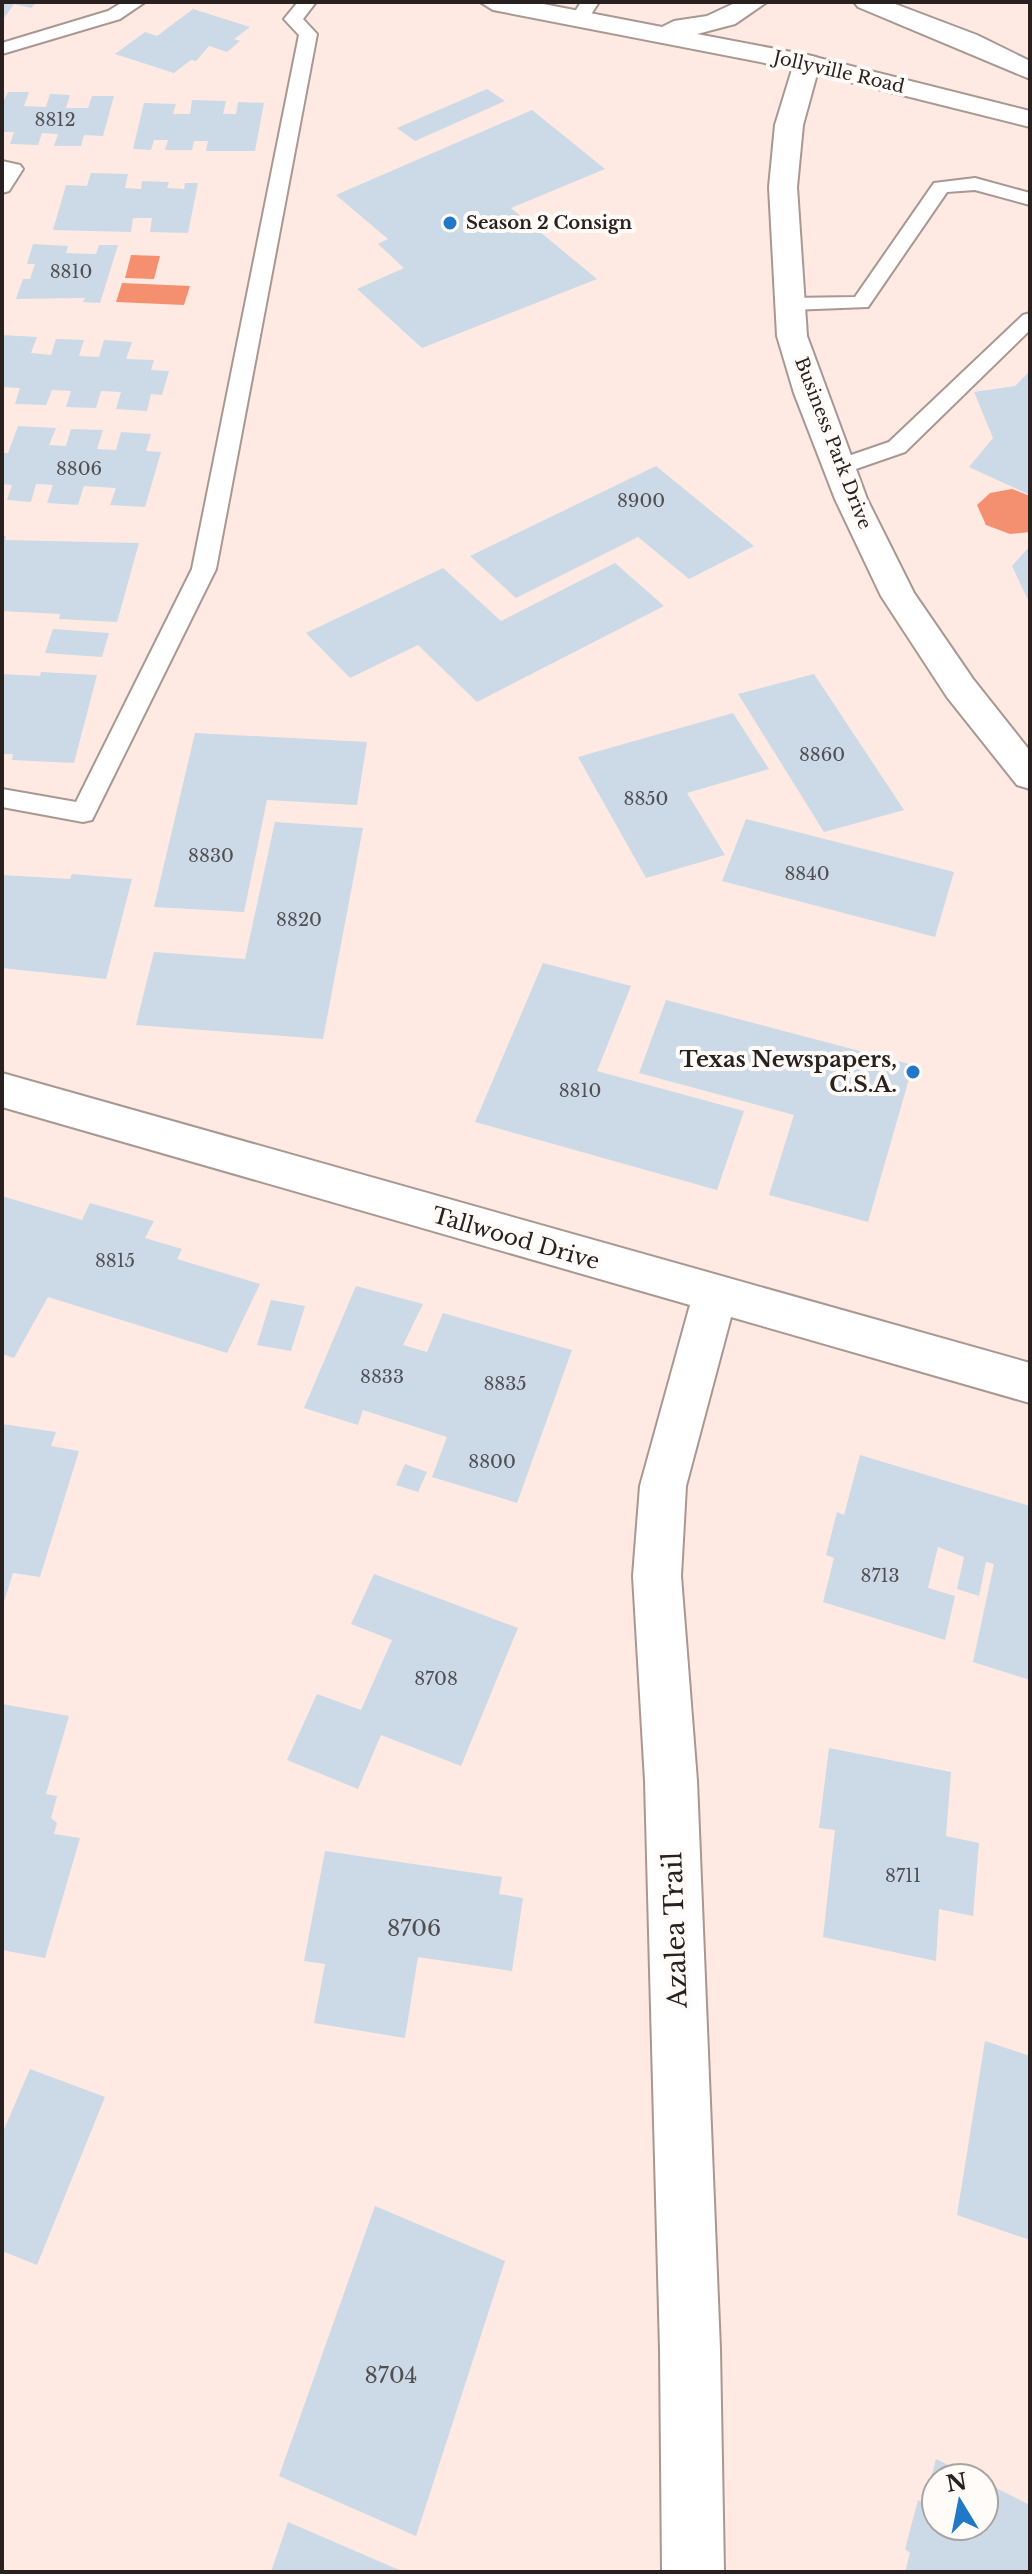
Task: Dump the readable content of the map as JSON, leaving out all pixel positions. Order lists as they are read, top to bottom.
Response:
{
  "streets": {
    "street": [
      "Jollyville Road",
      "Business Park Drive",
      "Tallwood Drive",
      "Azalea Trail"
    ]
  },
  "crossings": [
    ["Jollyville Road", "Business Park Drive"],
    ["Tallwood Drive", "Azalea Trail"]
  ],
  "places": ["Season 2 Consign", "Texas Newspapers, C.S.A."],
  "house_numbers": [
    "8812",
    "8810",
    "8806",
    "8900",
    "8860",
    "8850",
    "8830",
    "8840",
    "8820",
    "8810",
    "8815",
    "8833",
    "8835",
    "8800",
    "8713",
    "8708",
    "8711",
    "8706",
    "8704"
  ],
  "north": "top"
}
